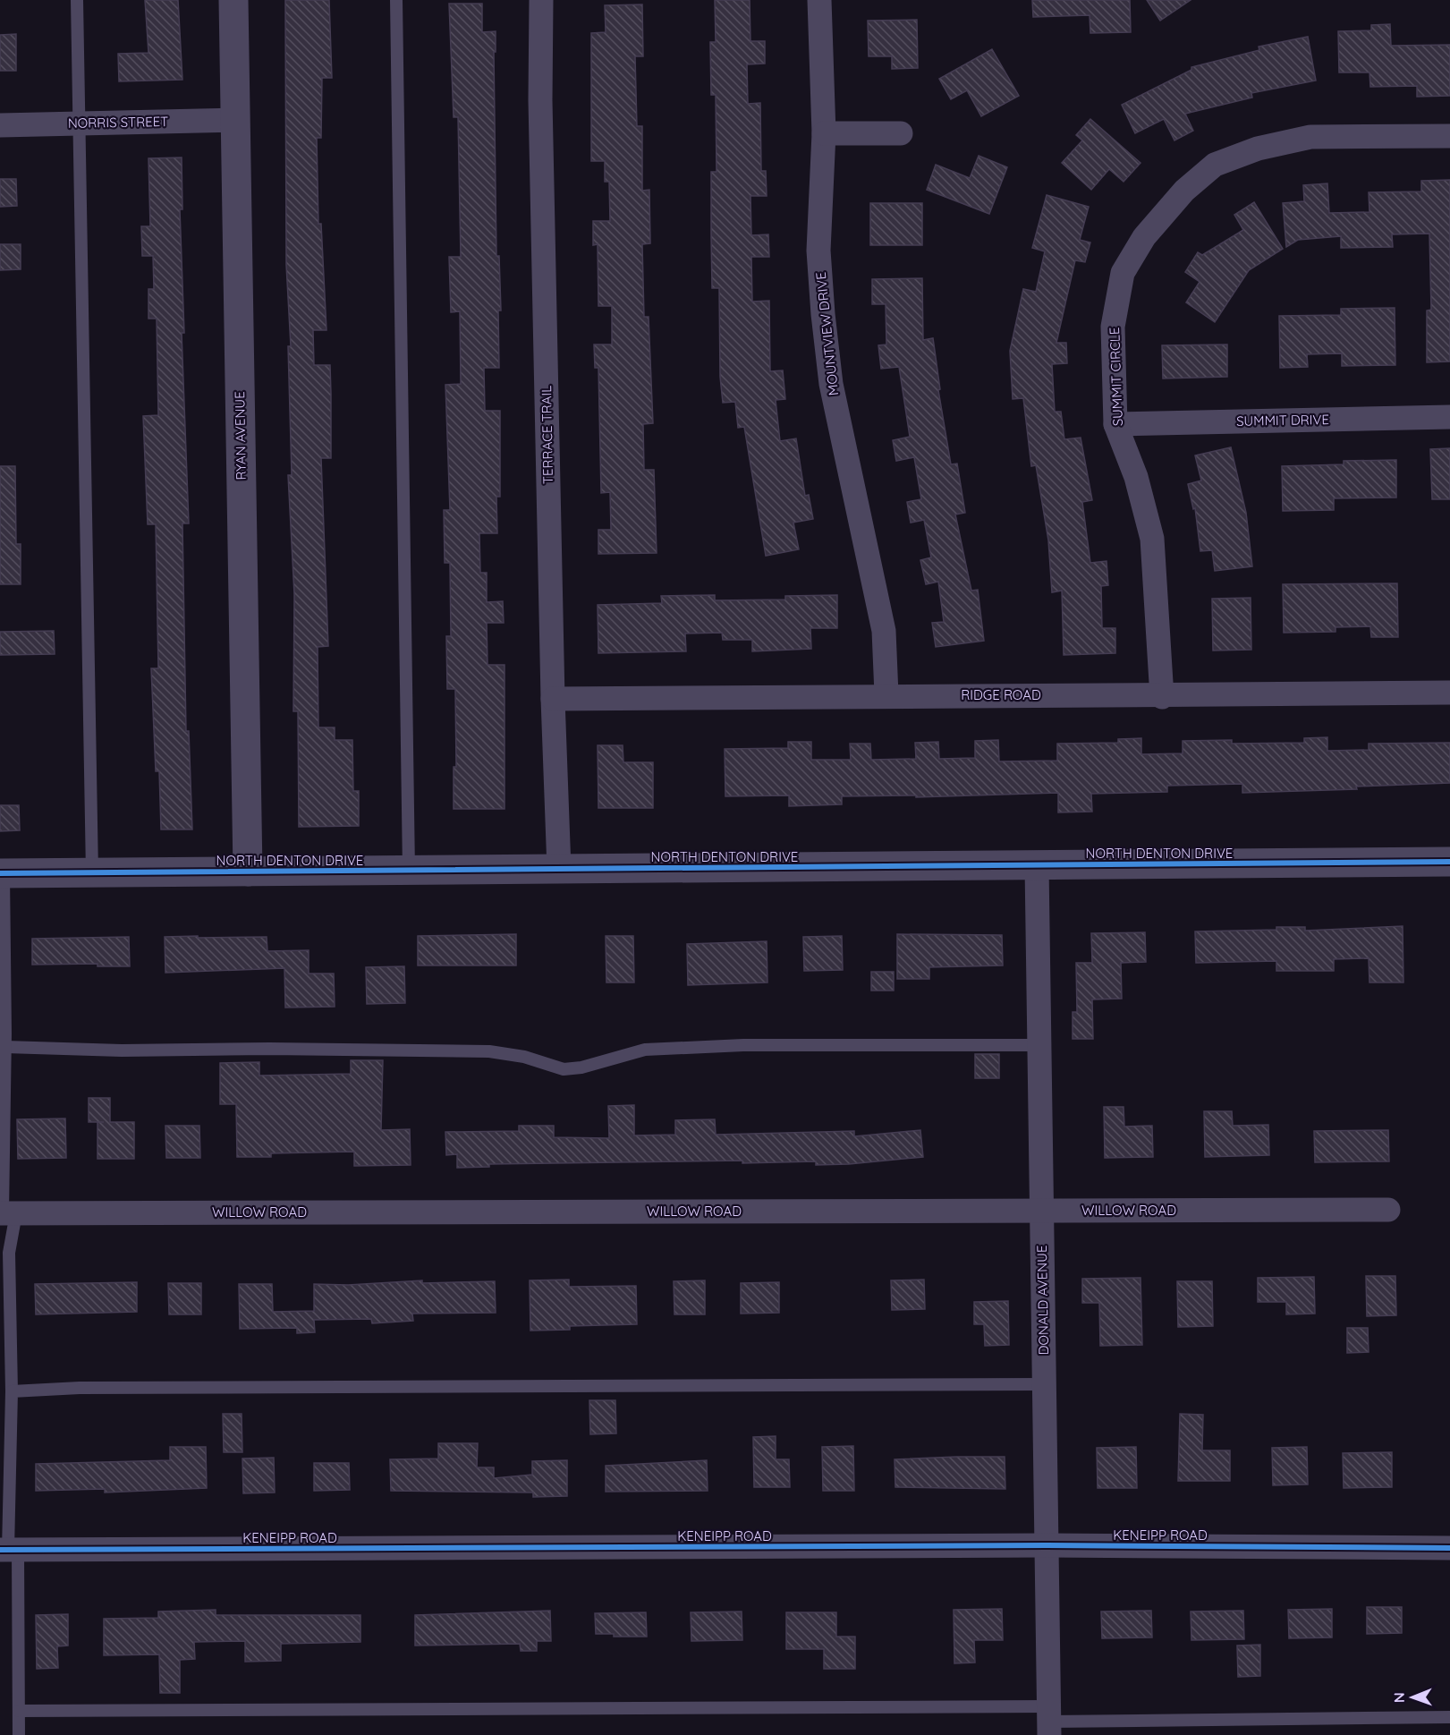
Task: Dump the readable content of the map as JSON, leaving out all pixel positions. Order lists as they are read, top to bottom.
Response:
{
  "streets": {
    "street": [
      "NORRIS STREET",
      "MOUNTVIEW DRIVE",
      "SUMMIT CIRCLE",
      "SUMMIT DRIVE",
      "TERRACE TRAIL",
      "RYAN AVENUE",
      "RIDGE ROAD",
      "NORTH DENTON DRIVE",
      "WILLOW ROAD",
      "DONALD AVENUE",
      "KENEIPP ROAD"
    ]
  },
  "crossings": [
    ["NORRIS STREET", "RYAN AVENUE"],
    ["MOUNTVIEW DRIVE", "RIDGE ROAD"],
    ["SUMMIT CIRCLE", "SUMMIT DRIVE"],
    ["SUMMIT CIRCLE", "RIDGE ROAD"],
    ["TERRACE TRAIL", "RIDGE ROAD"],
    ["TERRACE TRAIL", "NORTH DENTON DRIVE"],
    ["RYAN AVENUE", "NORTH DENTON DRIVE"],
    ["NORTH DENTON DRIVE", "DONALD AVENUE"],
    ["WILLOW ROAD", "DONALD AVENUE"],
    ["DONALD AVENUE", "KENEIPP ROAD"]
  ],
  "north": "left"
}
